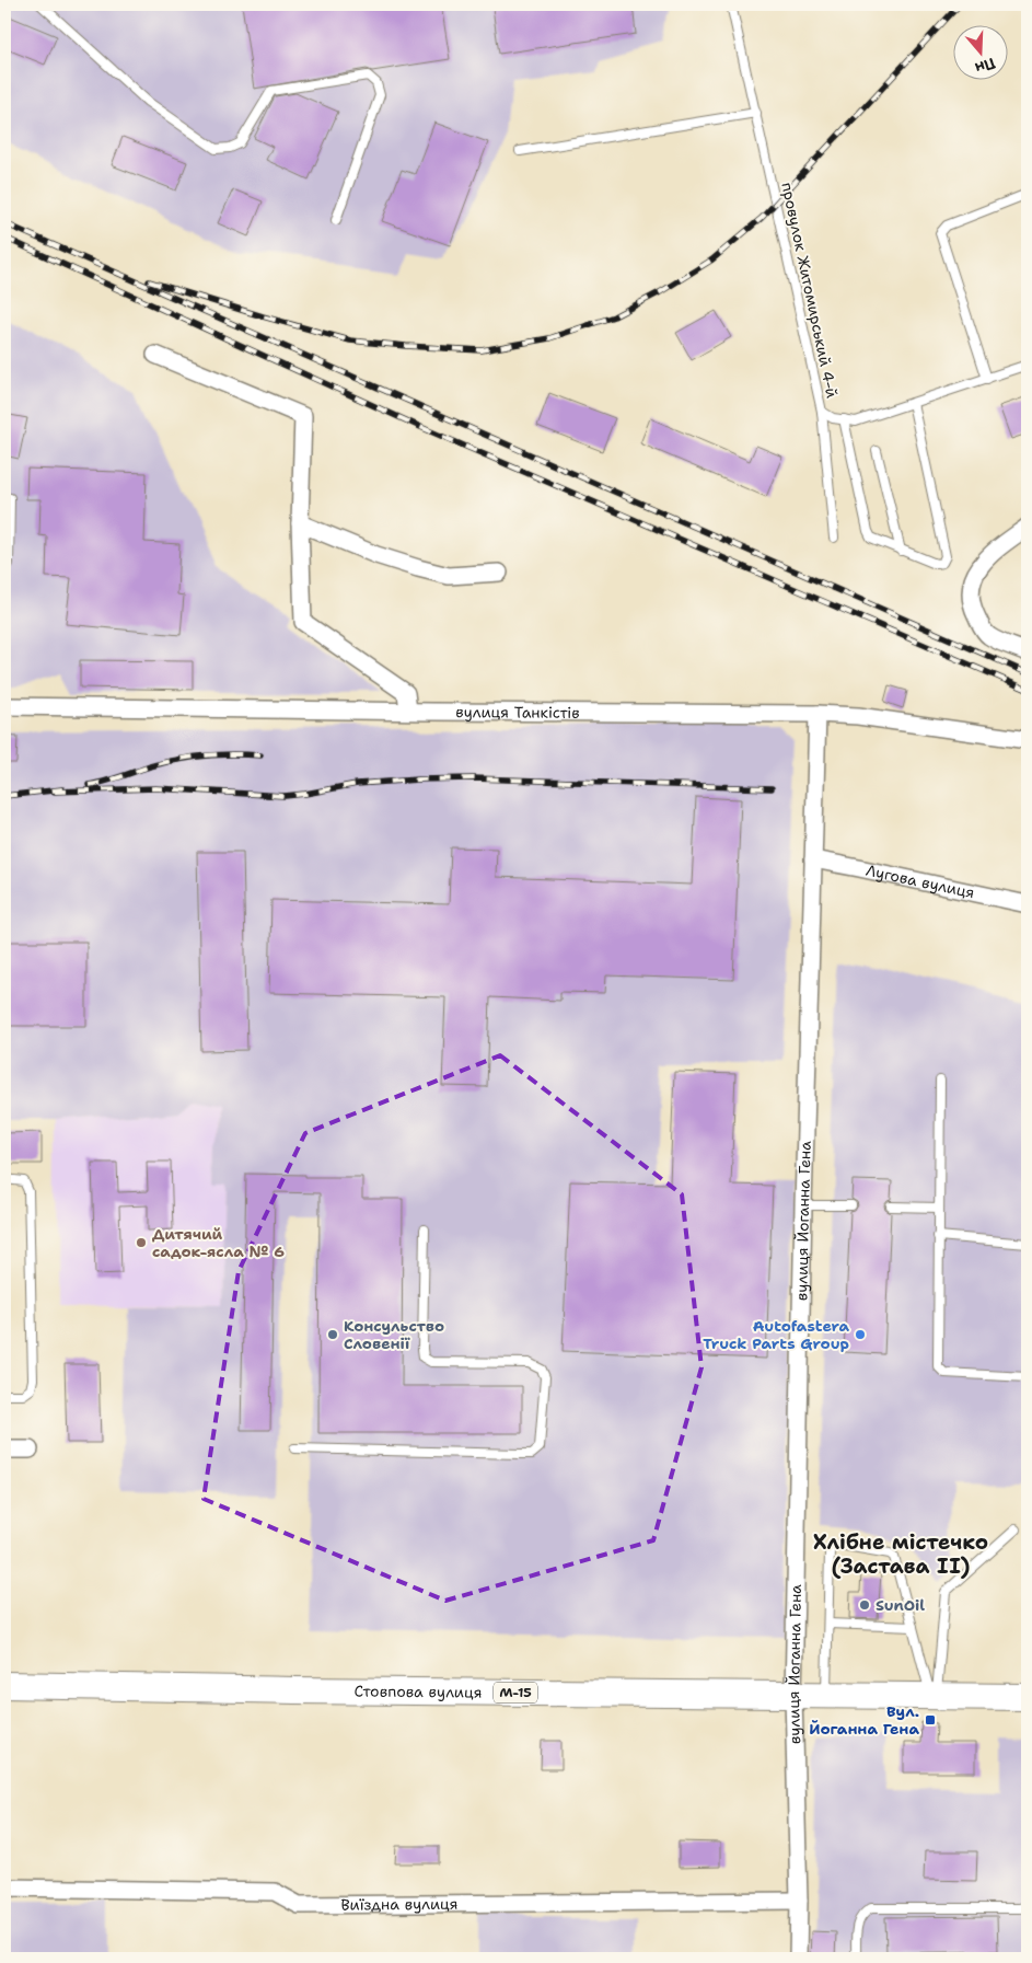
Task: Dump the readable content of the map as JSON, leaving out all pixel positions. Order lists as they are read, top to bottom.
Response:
{
  "streets": {
    "main road": ["Стовпова вулиця", "М-15"],
    "street": [
      "вулиця Танкістів",
      "Лугова вулиця",
      "вулиця Йоганна Гена",
      "Виїздна вулиця"
    ],
    "lane": ["провулок Житомирський 4-й"]
  },
  "crossings": [
    ["вулиця Танкістів", "вулиця Йоганна Гена"],
    ["Лугова вулиця", "вулиця Йоганна Гена"],
    ["вулиця Йоганна Гена", "Стовпова вулиця"],
    ["вулиця Йоганна Гена", "Виїздна вулиця"]
  ],
  "districts": ["Хлібне містечко (Застава ІІ)"],
  "places": {
    "other": [
      "Дитячий садок-ясла № 6",
      "Консульство Словенії",
      "Autofastera Truck Parts Group",
      "SunOil"
    ],
    "transit": ["Вул. Йоганна Гена"]
  },
  "north": "bottom"
}
